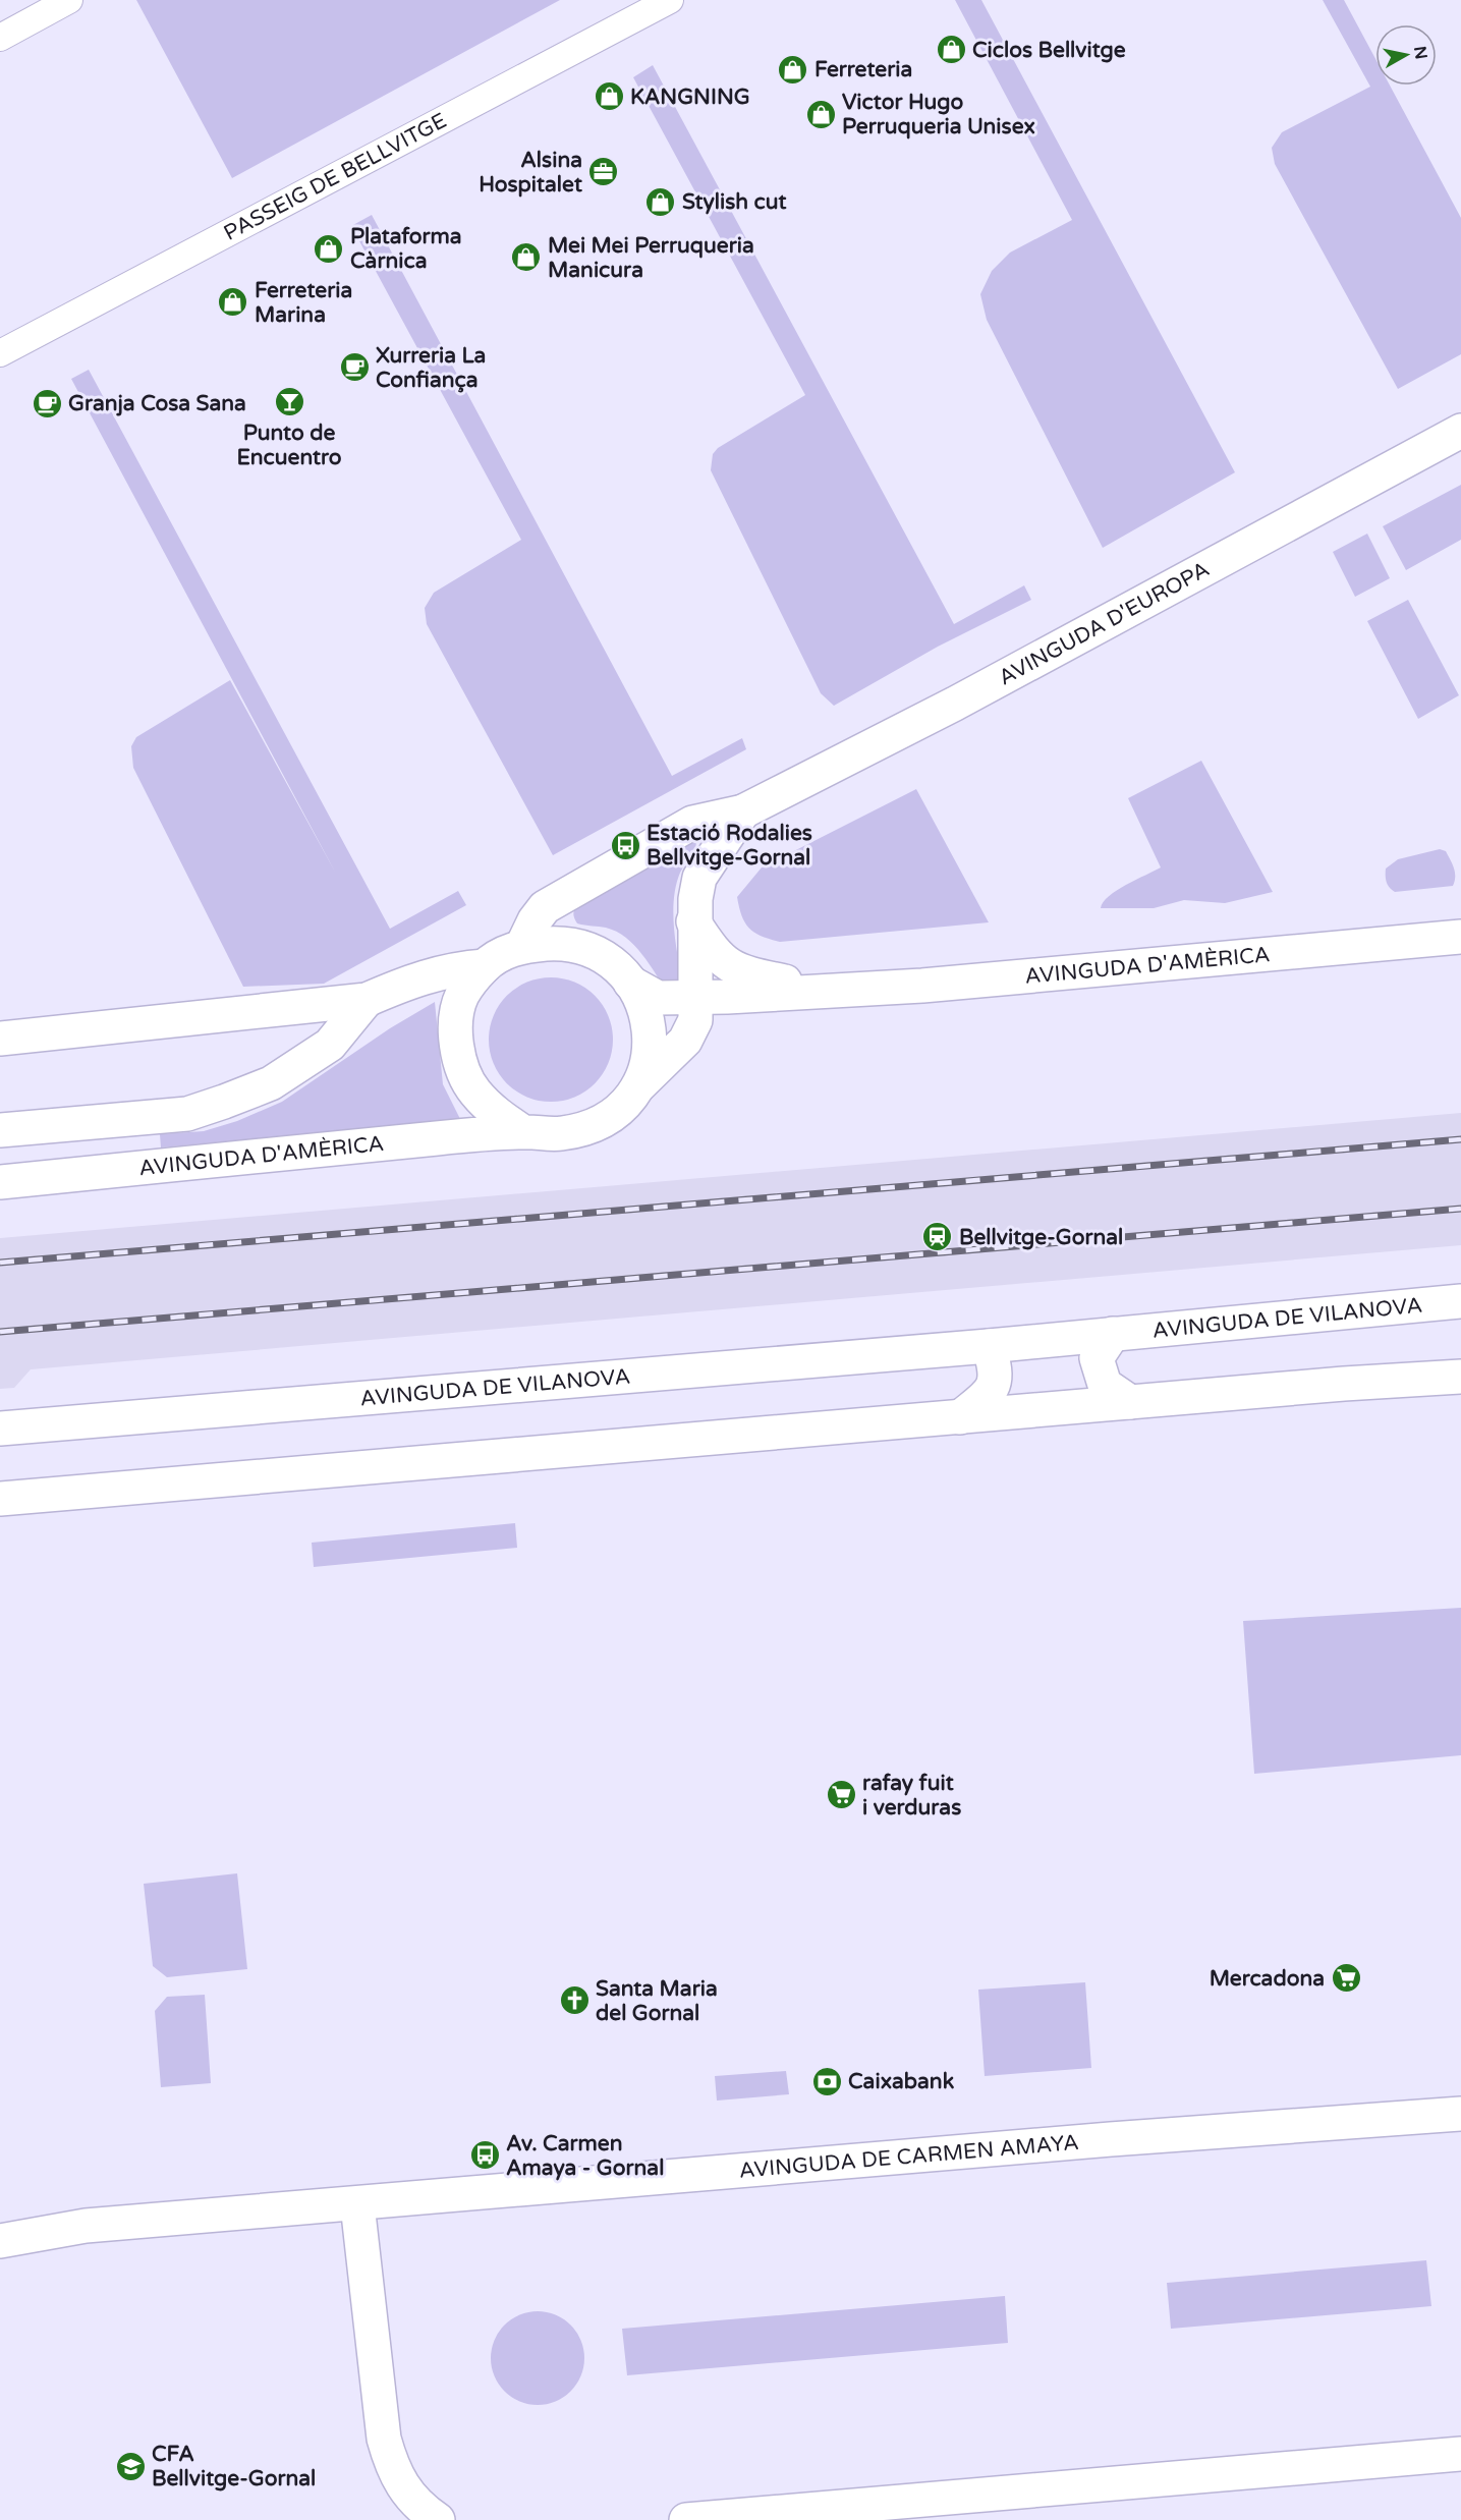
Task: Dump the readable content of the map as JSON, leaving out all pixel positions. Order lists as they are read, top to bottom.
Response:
{
  "streets": {
    "street": [
      "PASSEIG DE BELLVITGE",
      "AVINGUDA D'EUROPA",
      "AVINGUDA D'AMÈRICA",
      "AVINGUDA DE VILANOVA",
      "AVINGUDA DE CARMEN AMAYA"
    ]
  },
  "crossings": [
    ["AVINGUDA D'EUROPA", "AVINGUDA D'AMÈRICA"]
  ],
  "places": {
    "shop": [
      "Ciclos Bellvitge",
      "Ferreteria",
      "KANGNING",
      "Victor Hugo Perruqueria Unisex",
      "Stylish cut",
      "Plataforma Càrnica",
      "Mei Mei Perruqueria Manicura",
      "Ferreteria Marina"
    ],
    "office": ["Alsina Hospitalet"],
    "cafe": ["Xurreria La Confiança", "Granja Cosa Sana"],
    "bar": ["Punto de Encuentro"],
    "bus stop": ["Estació Rodalies Bellvitge-Gornal", "Av. Carmen Amaya - Gornal"],
    "station": ["Bellvitge-Gornal"],
    "supermarket": ["rafay fuit i verduras", "Mercadona"],
    "church": ["Santa Maria del Gornal"],
    "bank": ["Caixabank"],
    "school or university": ["CFA Bellvitge-Gornal"]
  },
  "north": "right"
}
